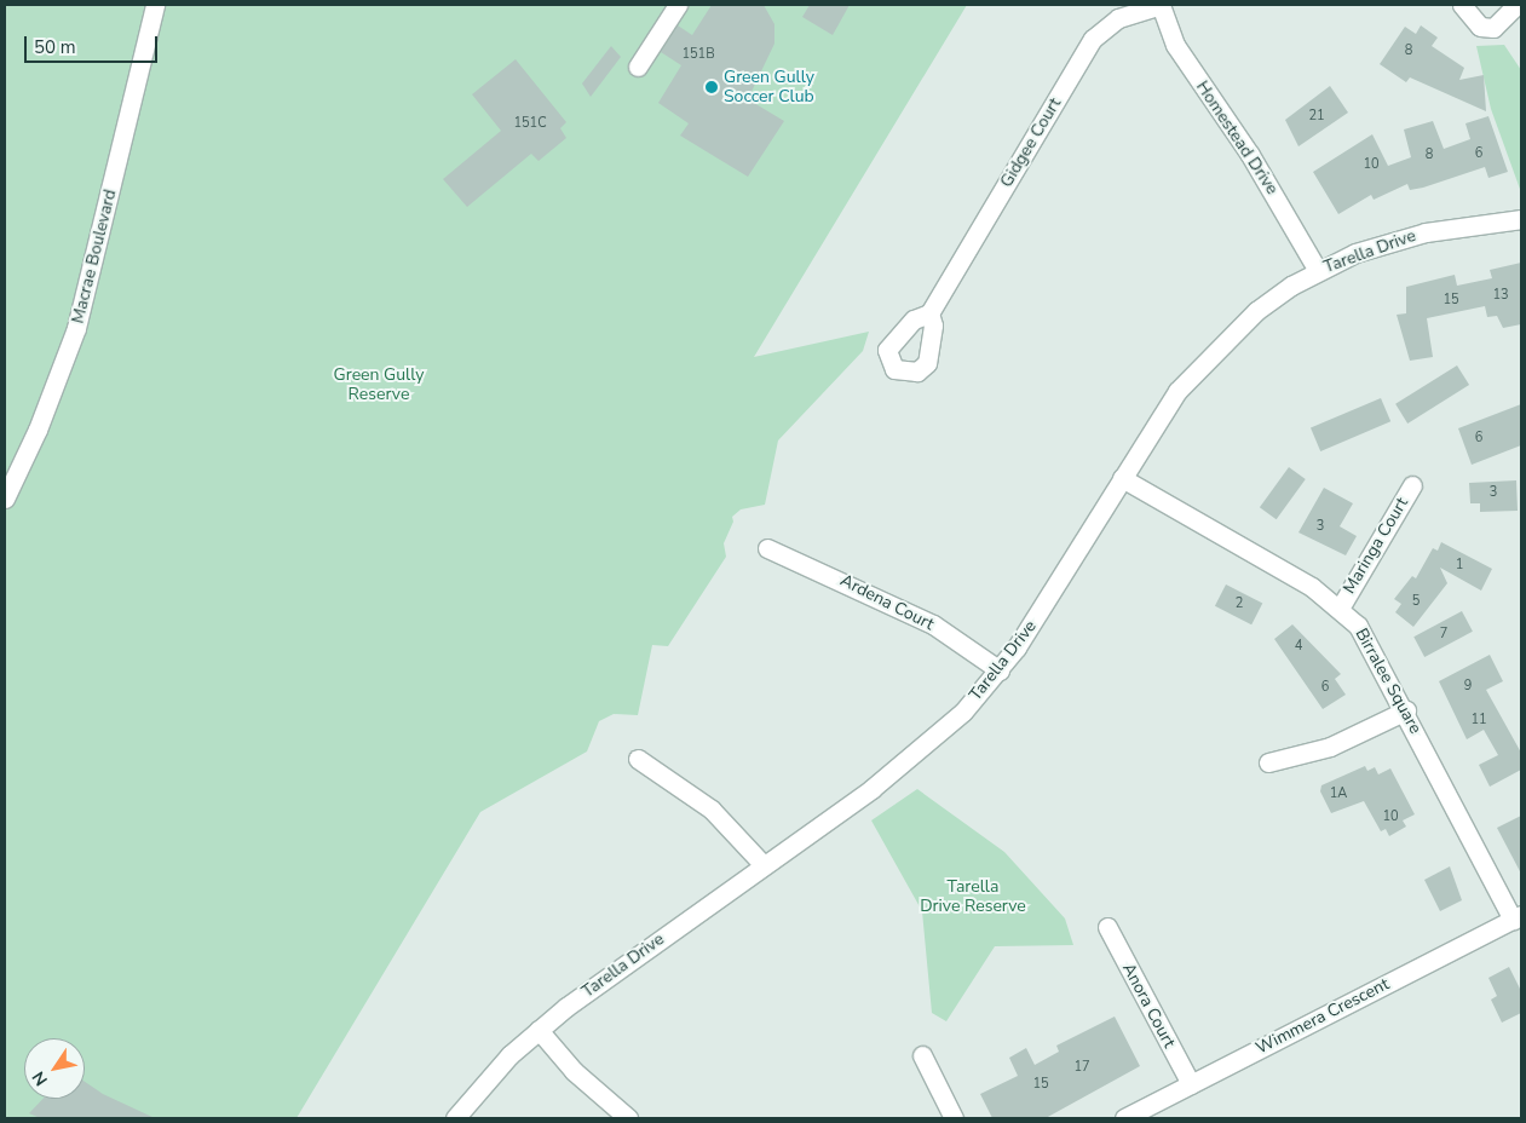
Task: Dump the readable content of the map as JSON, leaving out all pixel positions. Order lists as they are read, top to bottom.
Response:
{
  "streets": {
    "street": [
      "Homestead Drive",
      "Gidgee Court",
      "Tarella Drive",
      "Macrae Boulevard",
      "Maringa Court",
      "Ardena Court",
      "Birralee Square",
      "Anora Court",
      "Wimmera Crescent"
    ]
  },
  "crossings": [
    ["Homestead Drive", "Gidgee Court"],
    ["Homestead Drive", "Tarella Drive"],
    ["Tarella Drive", "Ardena Court"],
    ["Tarella Drive", "Birralee Square"],
    ["Maringa Court", "Birralee Square"],
    ["Birralee Square", "Wimmera Crescent"],
    ["Anora Court", "Wimmera Crescent"]
  ],
  "parks": ["Green Gully Reserve", "Tarella Drive Reserve"],
  "places": ["Green Gully Soccer Club"],
  "house_numbers": [
    "8",
    "151B",
    "21",
    "151C",
    "6",
    "8",
    "10",
    "13",
    "15",
    "6",
    "3",
    "3",
    "1",
    "5",
    "2",
    "7",
    "4",
    "9",
    "6",
    "11",
    "1A",
    "10",
    "17",
    "15"
  ],
  "scale_bar": "50 m",
  "north": "bottom left"
}
